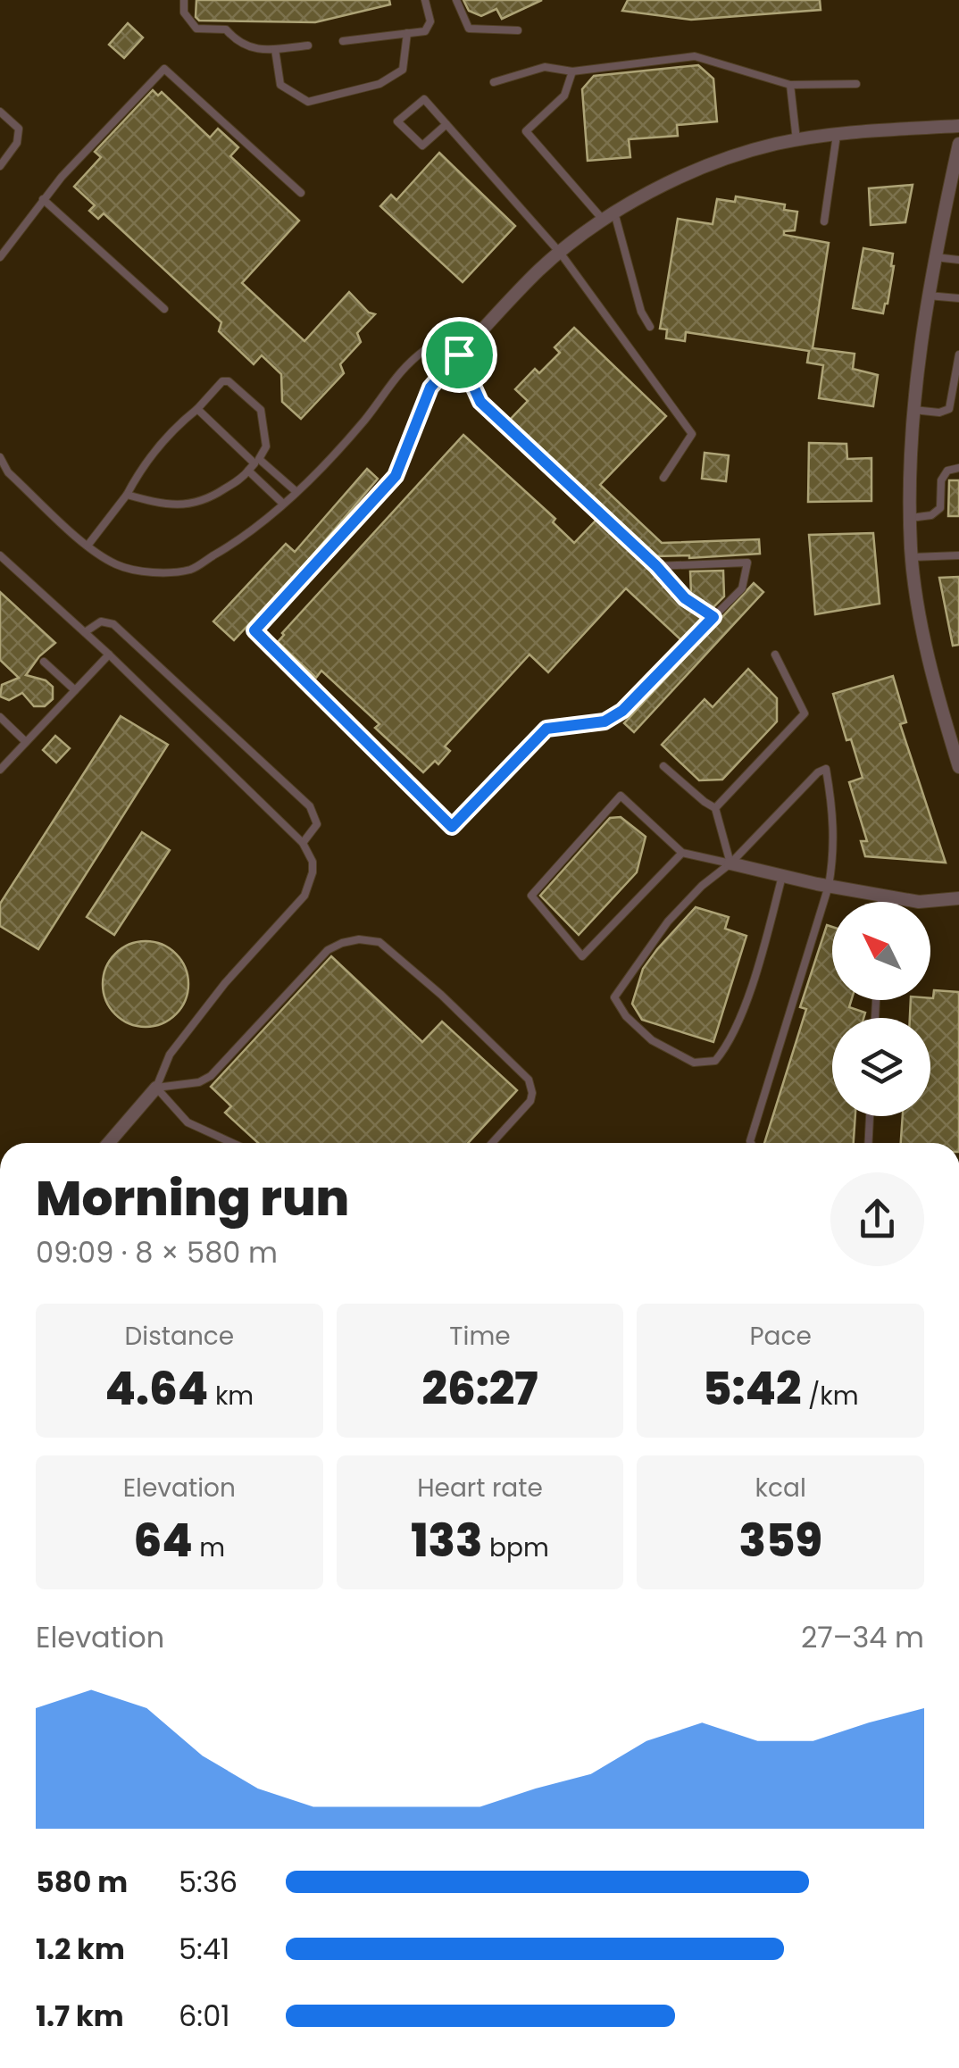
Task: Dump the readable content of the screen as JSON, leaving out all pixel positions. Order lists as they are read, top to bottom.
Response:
{
  "north": "top left",
  "page": {
    "heading": ["Morning run", "09:09 · 8 × 580 m"],
    "stats": [
      ["Distance", "4.64 km"],
      ["Time", "26:27"],
      ["Pace", "5:42 /km"],
      ["Elevation", "64 m"],
      ["Heart rate", "133 bpm"],
      ["kcal", "359"]
    ],
    "chart": ["Elevation", "27–34 m"],
    "list": [
      {
        "name": "580 m",
        "note": "5:36"
      },
      {
        "name": "1.2 km",
        "note": "5:41"
      },
      {
        "name": "1.7 km",
        "note": "6:01"
      }
    ]
  }
}
